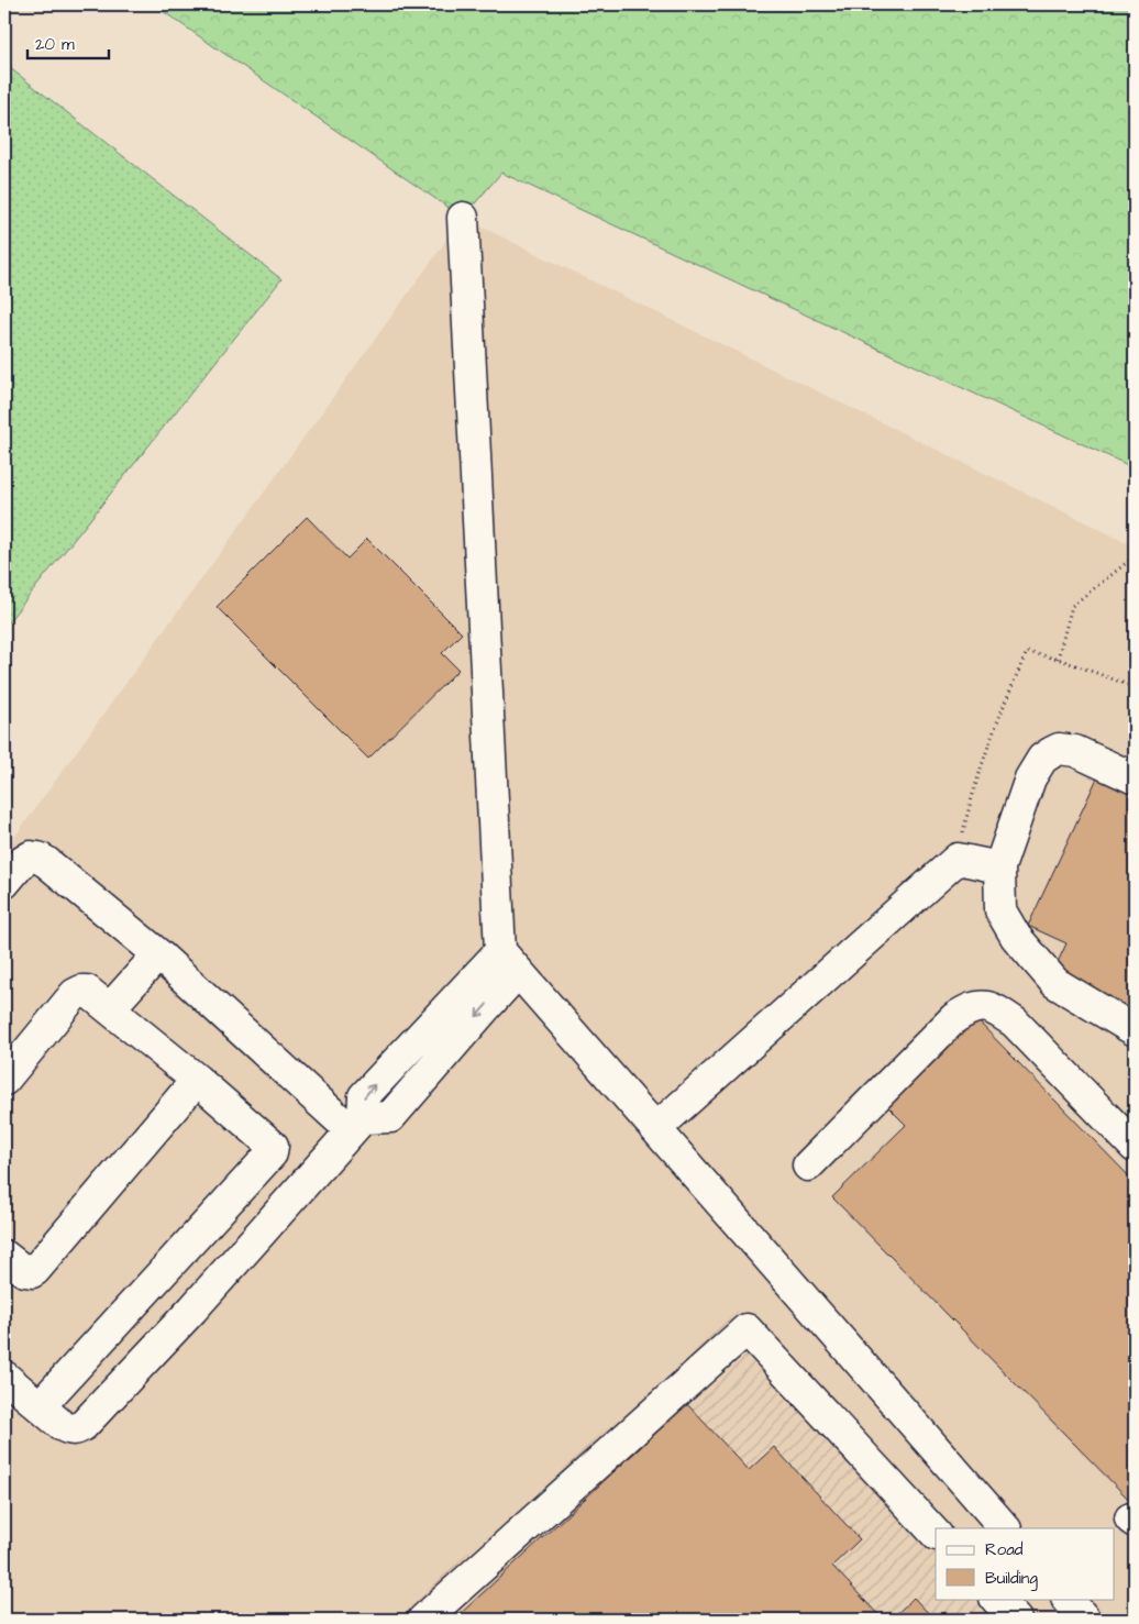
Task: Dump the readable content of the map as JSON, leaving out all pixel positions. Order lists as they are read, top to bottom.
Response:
{
  "legend": ["Road", "Building"],
  "scale_bar": "20 m"
}
